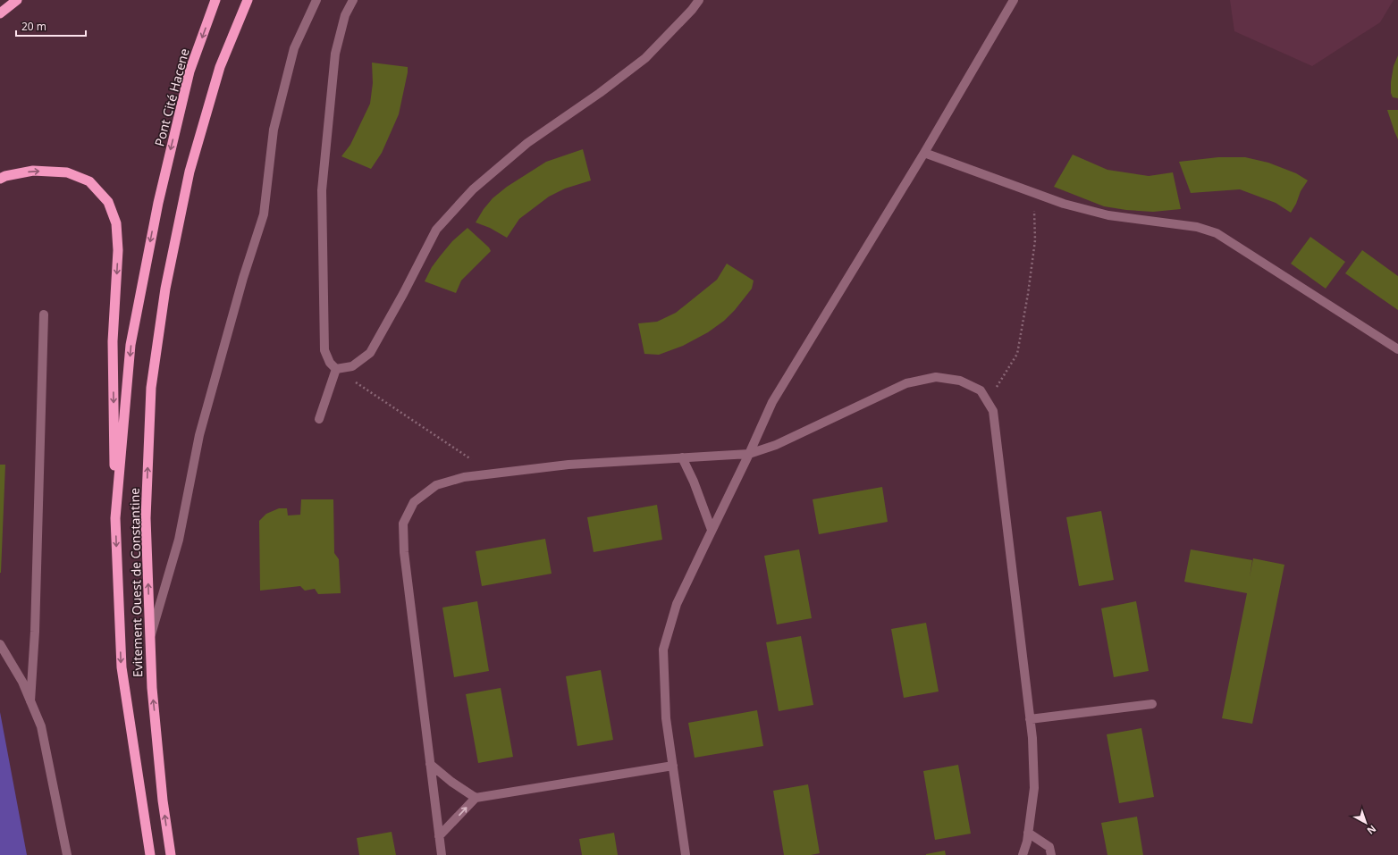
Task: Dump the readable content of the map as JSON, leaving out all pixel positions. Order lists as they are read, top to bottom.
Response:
{
  "streets": {
    "highway": ["Pont Cité Hacene", "Evitement Ouest de Constantine"]
  },
  "crossings": [
    ["Pont Cité Hacene", "Evitement Ouest de Constantine"]
  ],
  "one_way": ["Pont Cité Hacene"],
  "scale_bar": "20 m",
  "north": "bottom right"
}
